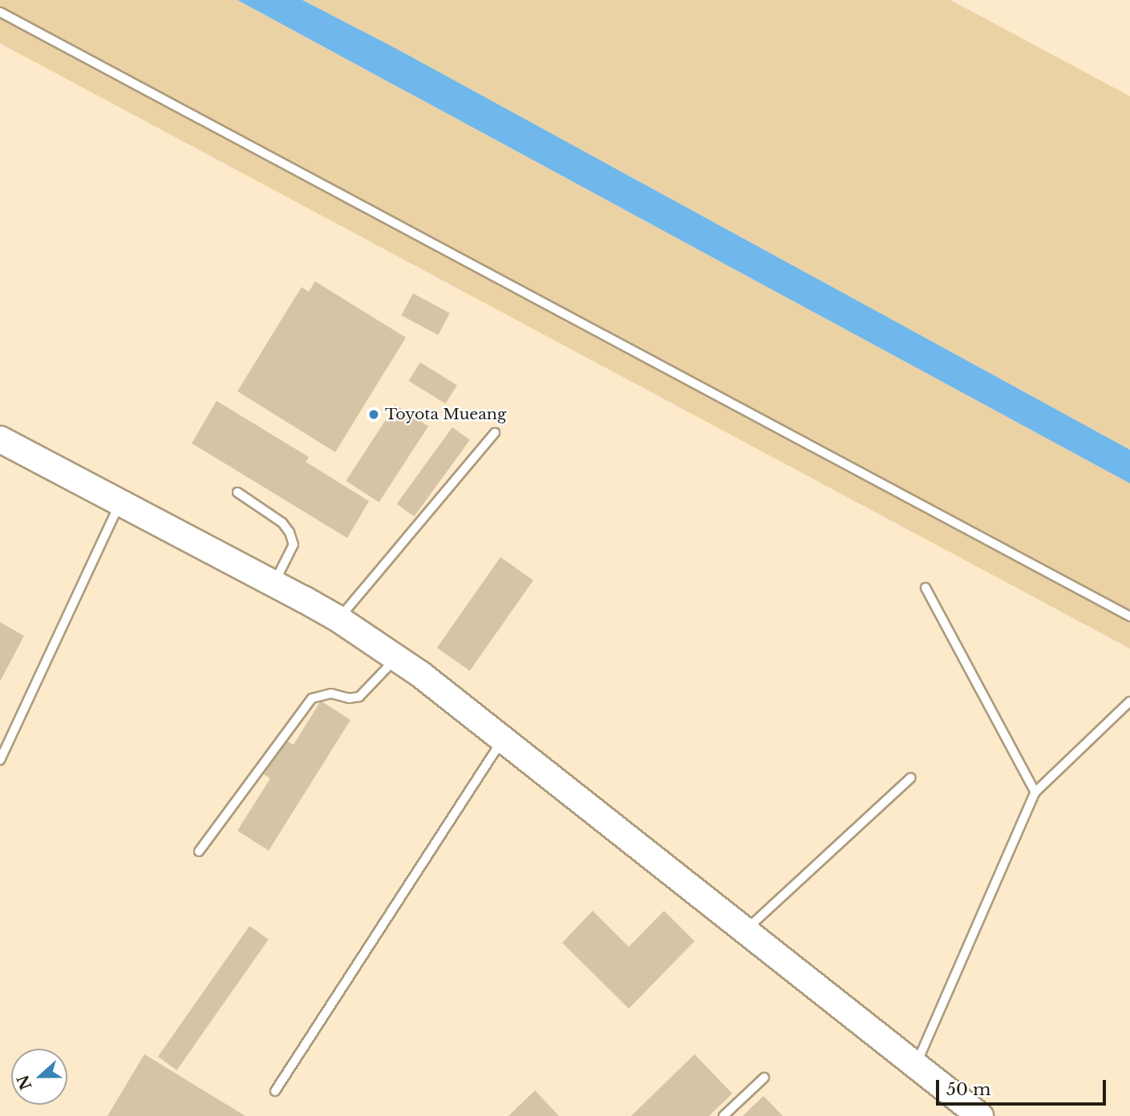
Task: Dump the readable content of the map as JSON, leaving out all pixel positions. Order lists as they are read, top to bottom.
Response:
{
  "places": ["Toyota Mueang"],
  "scale_bar": "50 m",
  "north": "left"
}
